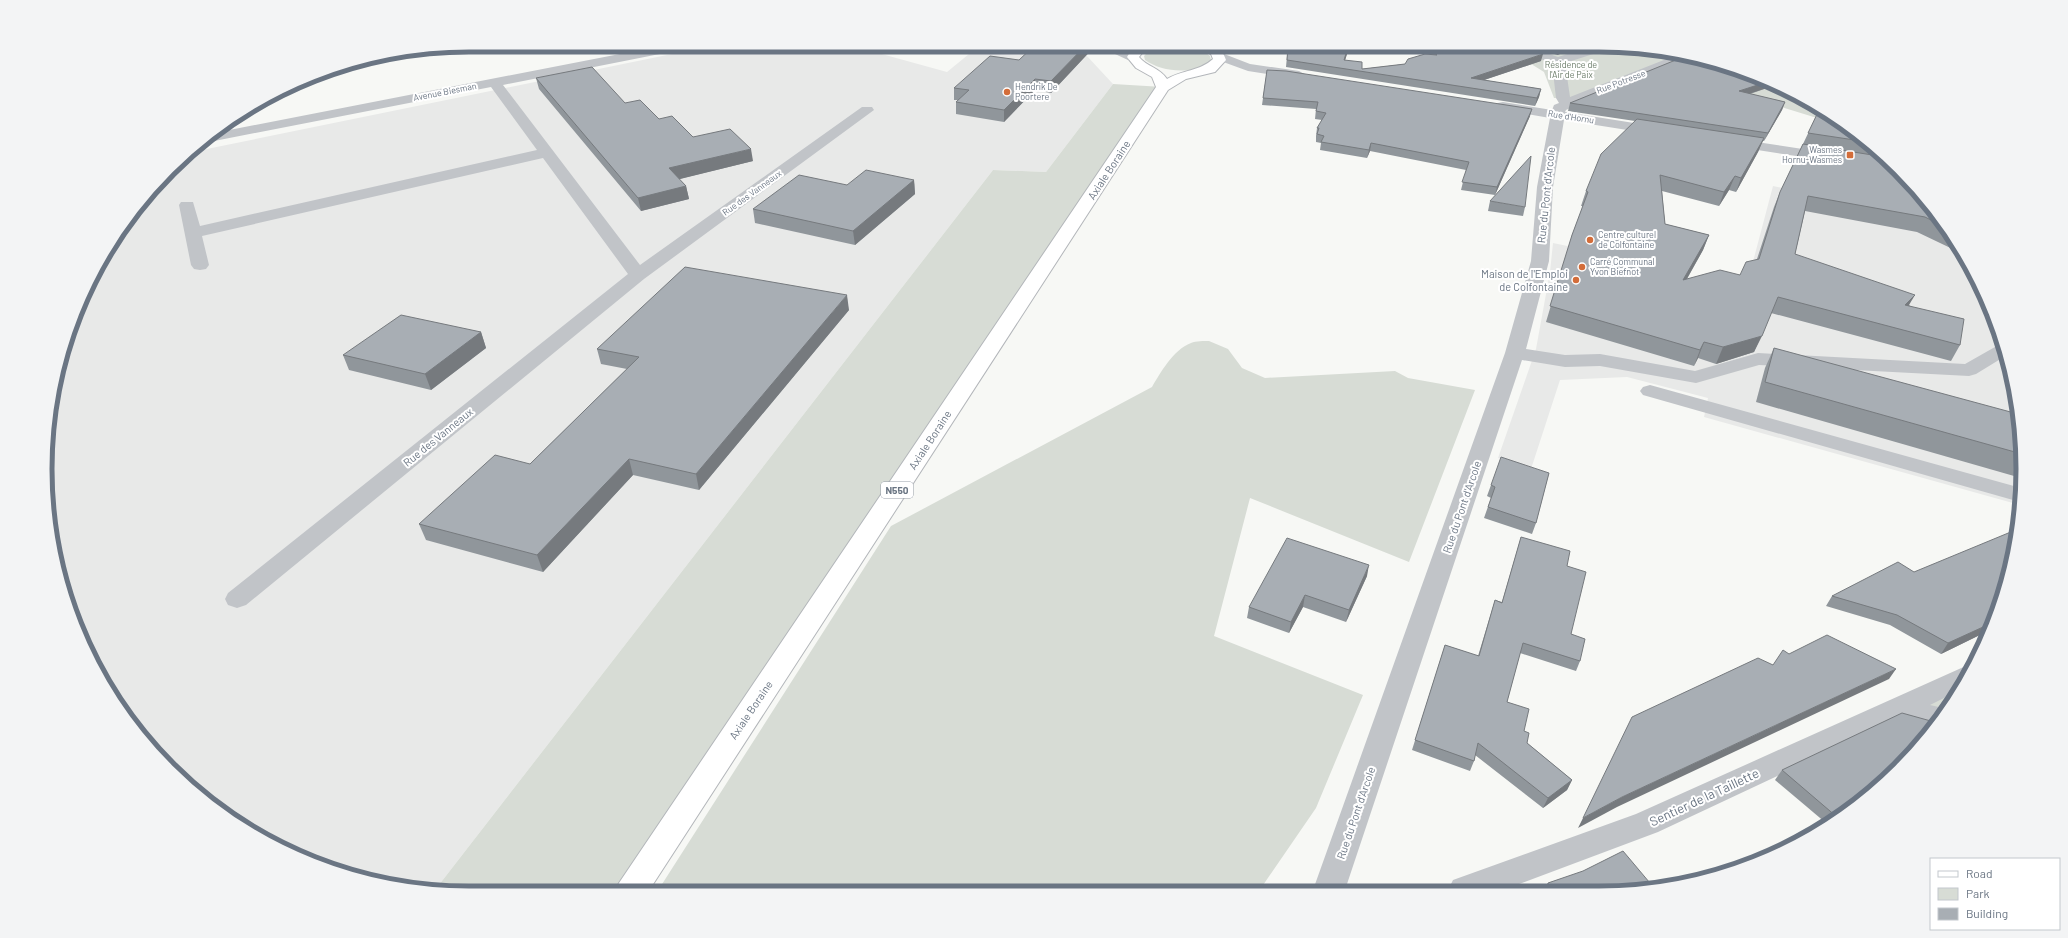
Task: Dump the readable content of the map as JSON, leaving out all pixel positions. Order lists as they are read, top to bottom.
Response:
{
  "streets": {
    "main road": ["Axiale Boraine", "N550"],
    "street": [
      "Rue Potresse",
      "Avenue Biesman",
      "Rue d'Hornu",
      "Rue des Vanneaux",
      "Rue du Pont d'Arcole",
      "Sentier de la Taillette"
    ]
  },
  "crossings": [
    ["Rue Potresse", "Rue d'Hornu"],
    ["Rue Potresse", "Rue du Pont d'Arcole"],
    ["Rue d'Hornu", "Rue du Pont d'Arcole"]
  ],
  "parks": ["Résidence de l'Air de Paix"],
  "places": {
    "other": [
      "Hendrik De Poortere",
      "Centre culturel de Colfontaine",
      "Carré Communal Yvon Biefnot",
      "Maison de l'Emploi de Colfontaine"
    ],
    "transit": ["Wasmes Hornu-Wasmes"]
  },
  "legend": ["Road", "Park", "Building"]
}
